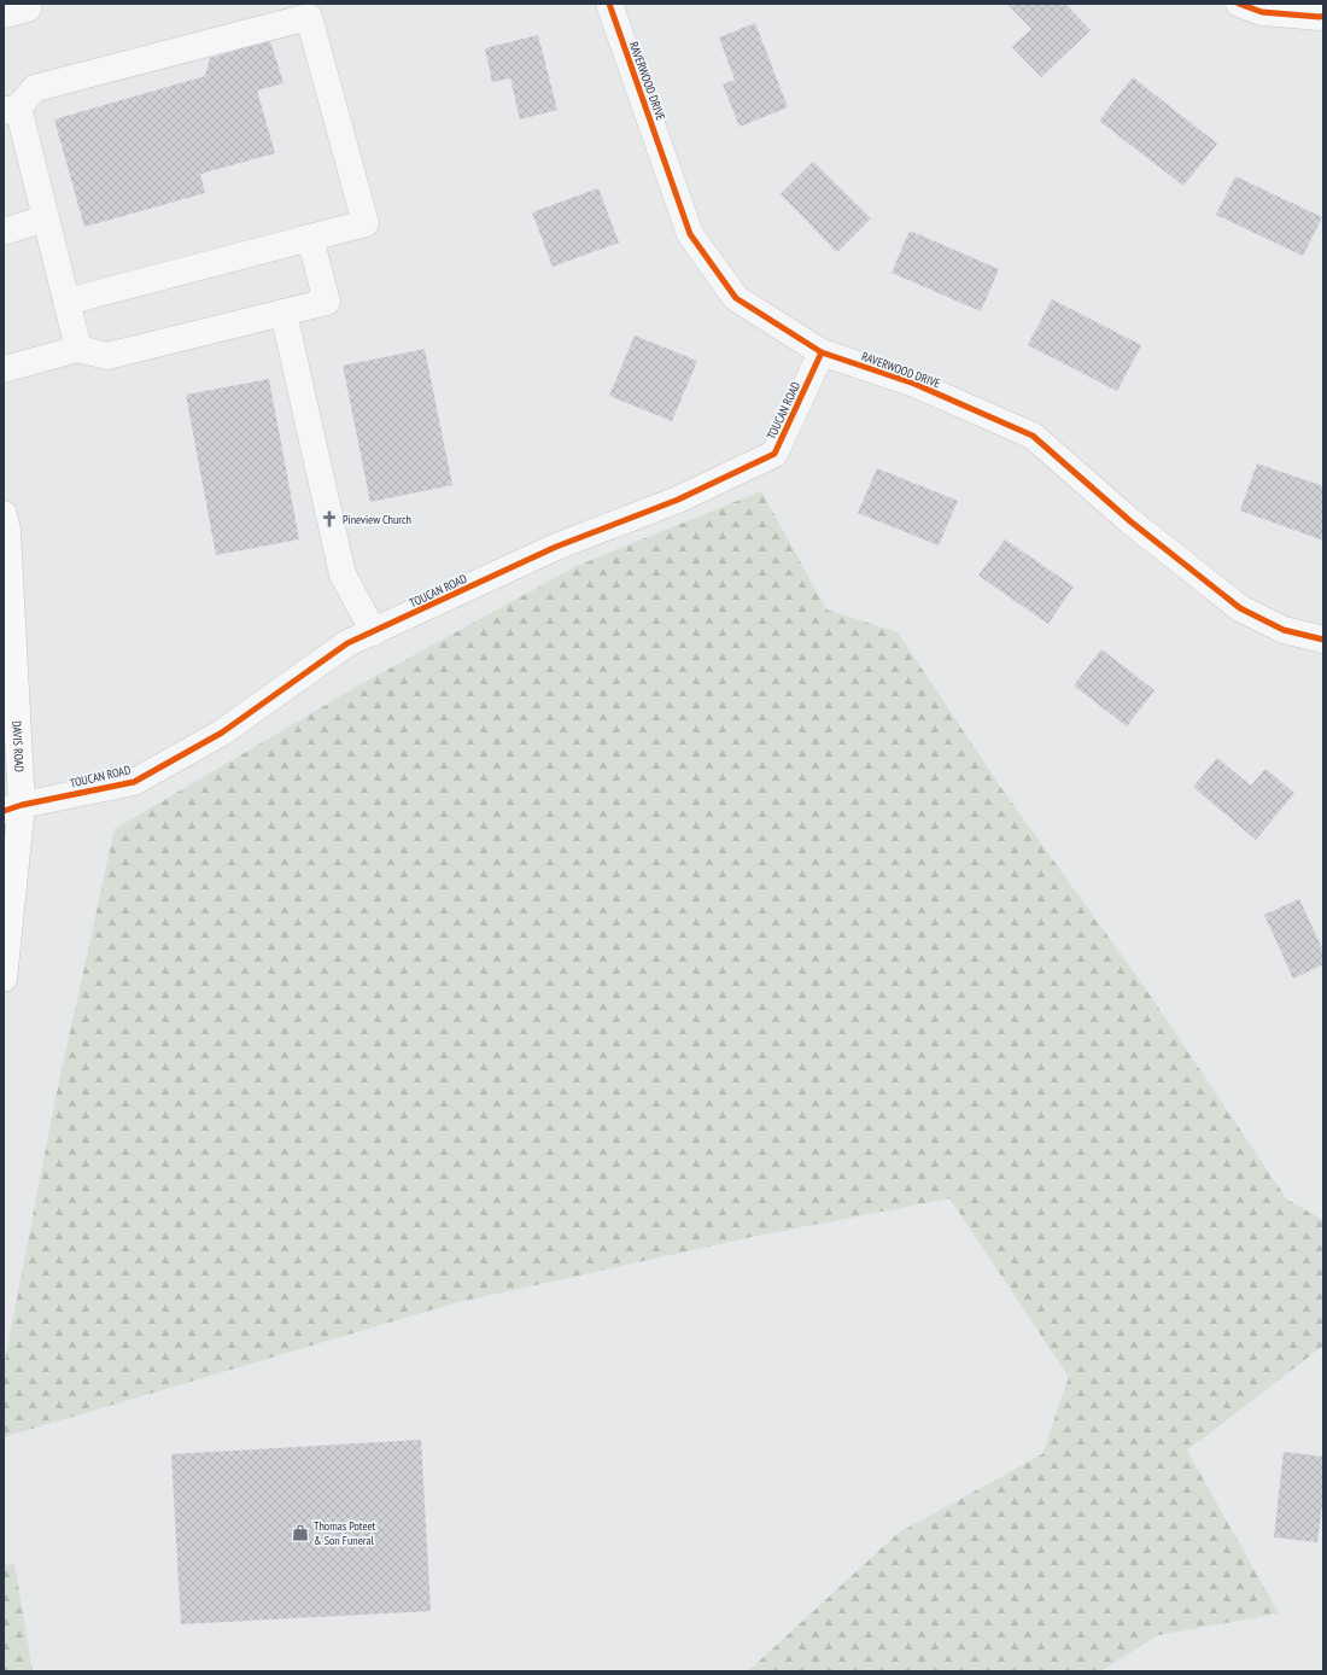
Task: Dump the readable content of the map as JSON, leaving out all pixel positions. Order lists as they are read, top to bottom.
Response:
{
  "streets": {
    "main road": ["DAVIS ROAD"],
    "street": ["RAVERWOOD DRIVE", "TOUCAN ROAD"]
  },
  "crossings": [
    ["RAVERWOOD DRIVE", "TOUCAN ROAD"],
    ["TOUCAN ROAD", "DAVIS ROAD"]
  ],
  "places": {
    "church": ["Pineview Church"],
    "shop": ["Thomas Poteet & Son Funeral"]
  }
}
